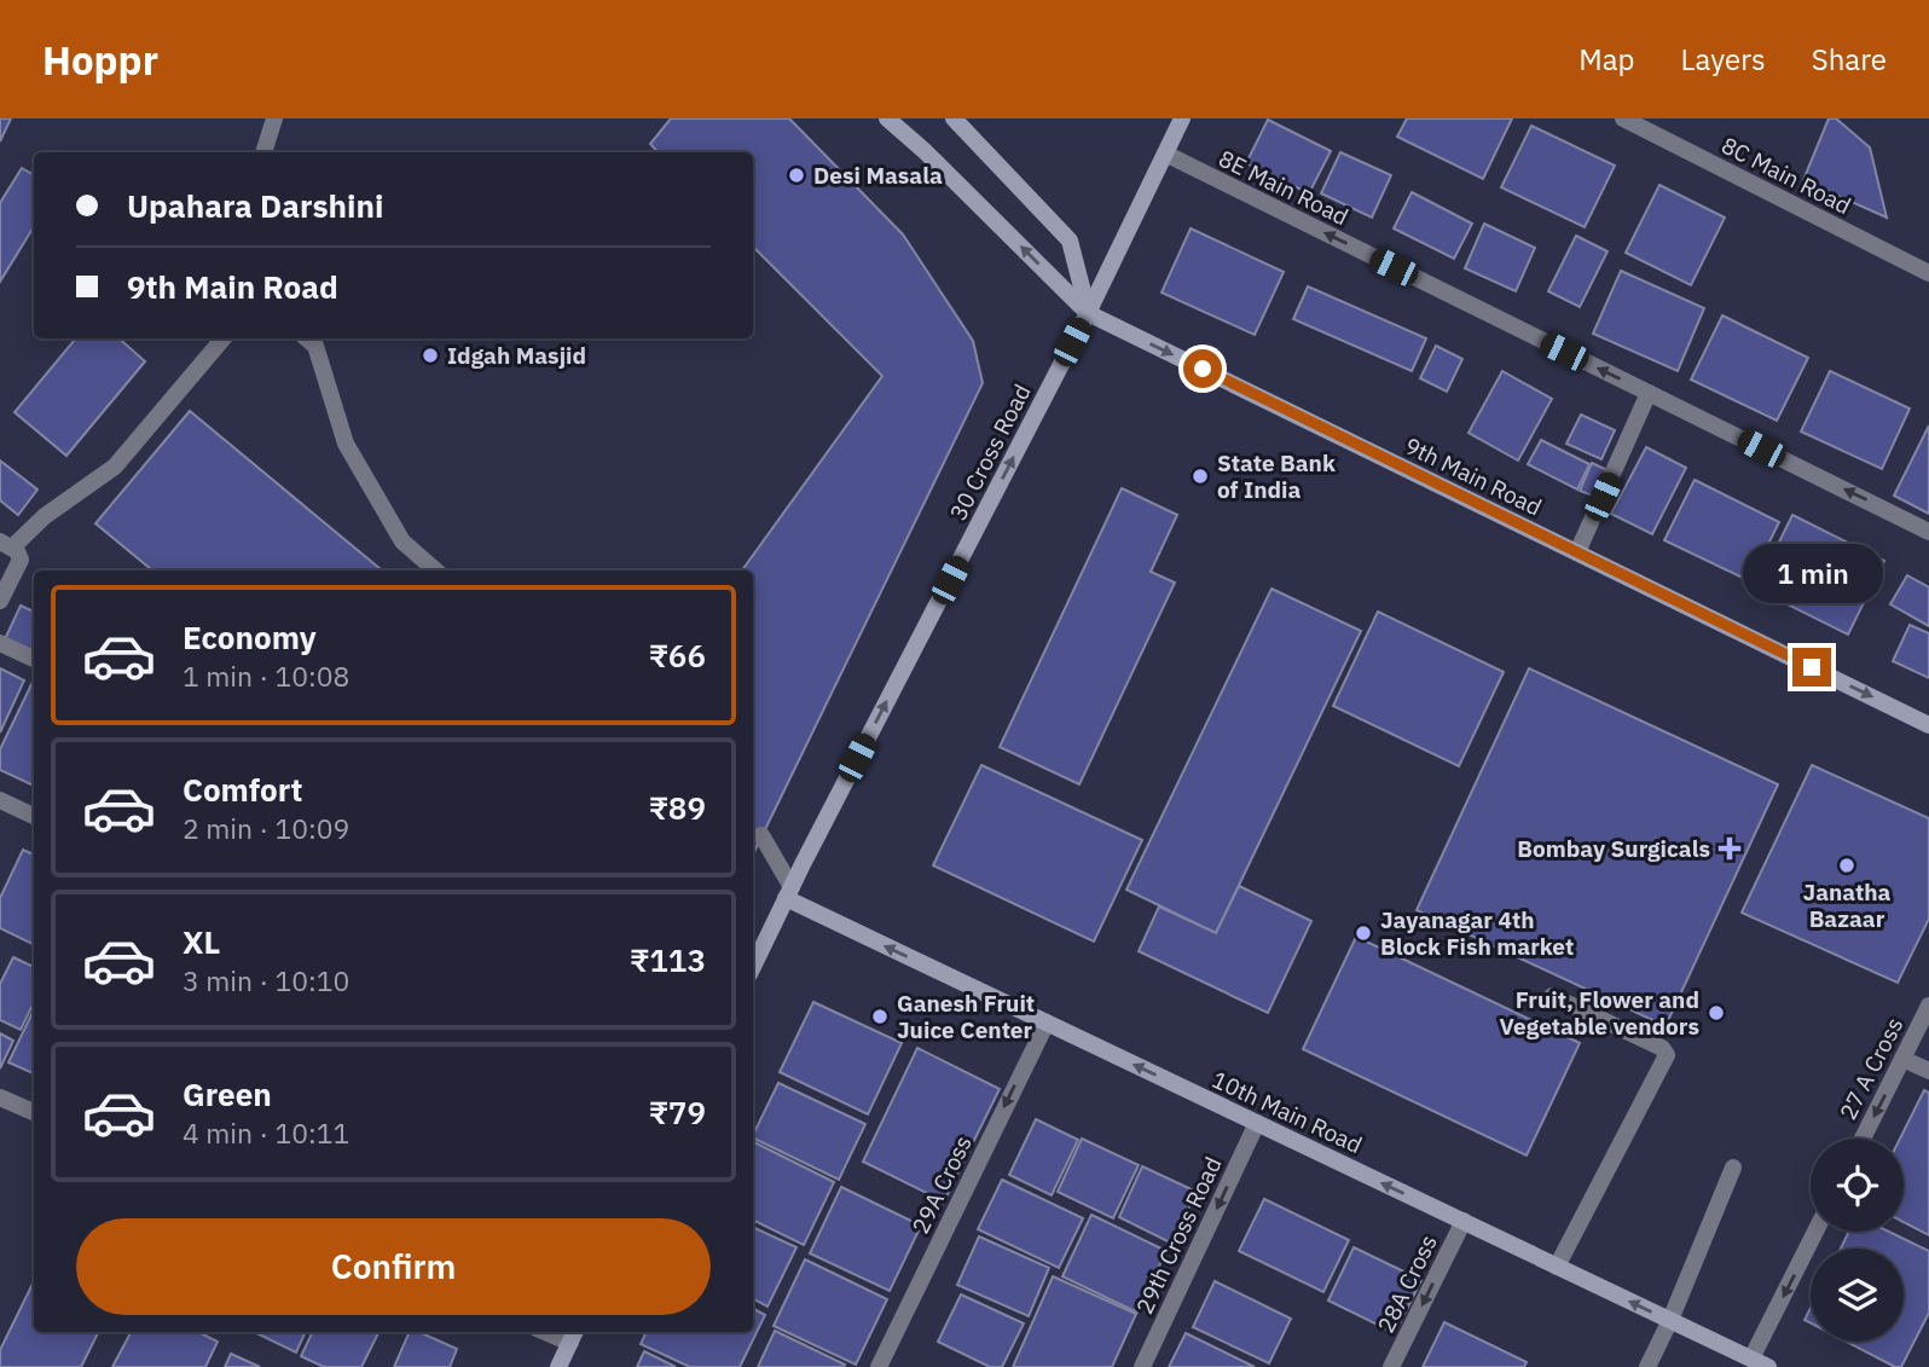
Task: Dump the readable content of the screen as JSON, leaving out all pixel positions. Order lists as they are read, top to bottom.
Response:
{
  "streets": {
    "main road": ["30 Cross Road", "9th Main Road", "10th Main Road"],
    "street": [
      "8C Main Road",
      "8E Main Road",
      "27 A Cross",
      "29A Cross",
      "29th Cross Road",
      "28A Cross"
    ]
  },
  "crossings": [
    ["8E Main Road", "30 Cross Road"],
    ["30 Cross Road", "9th Main Road"],
    ["30 Cross Road", "10th Main Road"],
    ["10th Main Road", "29A Cross"],
    ["10th Main Road", "29th Cross Road"],
    ["10th Main Road", "28A Cross"]
  ],
  "one_way": [
    "8E Main Road",
    "30 Cross Road",
    "27 A Cross",
    "10th Main Road",
    "29A Cross",
    "29th Cross Road",
    "28A Cross"
  ],
  "places": {
    "other": [
      "Desi Masala",
      "Idgah Masjid",
      "State Bank of India",
      "Janatha Bazaar",
      "Jayanagar 4th Block Fish market",
      "Fruit, Flower and Vegetable vendors",
      "Ganesh Fruit Juice Center"
    ],
    "health": ["Bombay Surgicals"]
  },
  "page": {
    "header": "Hoppr",
    "nav": ["Map", "Layers", "Share"],
    "banner": ["Upahara Darshini", "9th Main Road"],
    "bubble": "1 min",
    "list": [
      {
        "name": "Economy",
        "note": "1 min · 10:08",
        "value": "₹66"
      },
      {
        "name": "Comfort",
        "note": "2 min · 10:09",
        "value": "₹89"
      },
      {
        "name": "XL",
        "note": "3 min · 10:10",
        "value": "₹113"
      },
      {
        "name": "Green",
        "note": "4 min · 10:11",
        "value": "₹79"
      }
    ],
    "buttons": "Confirm"
  }
}
